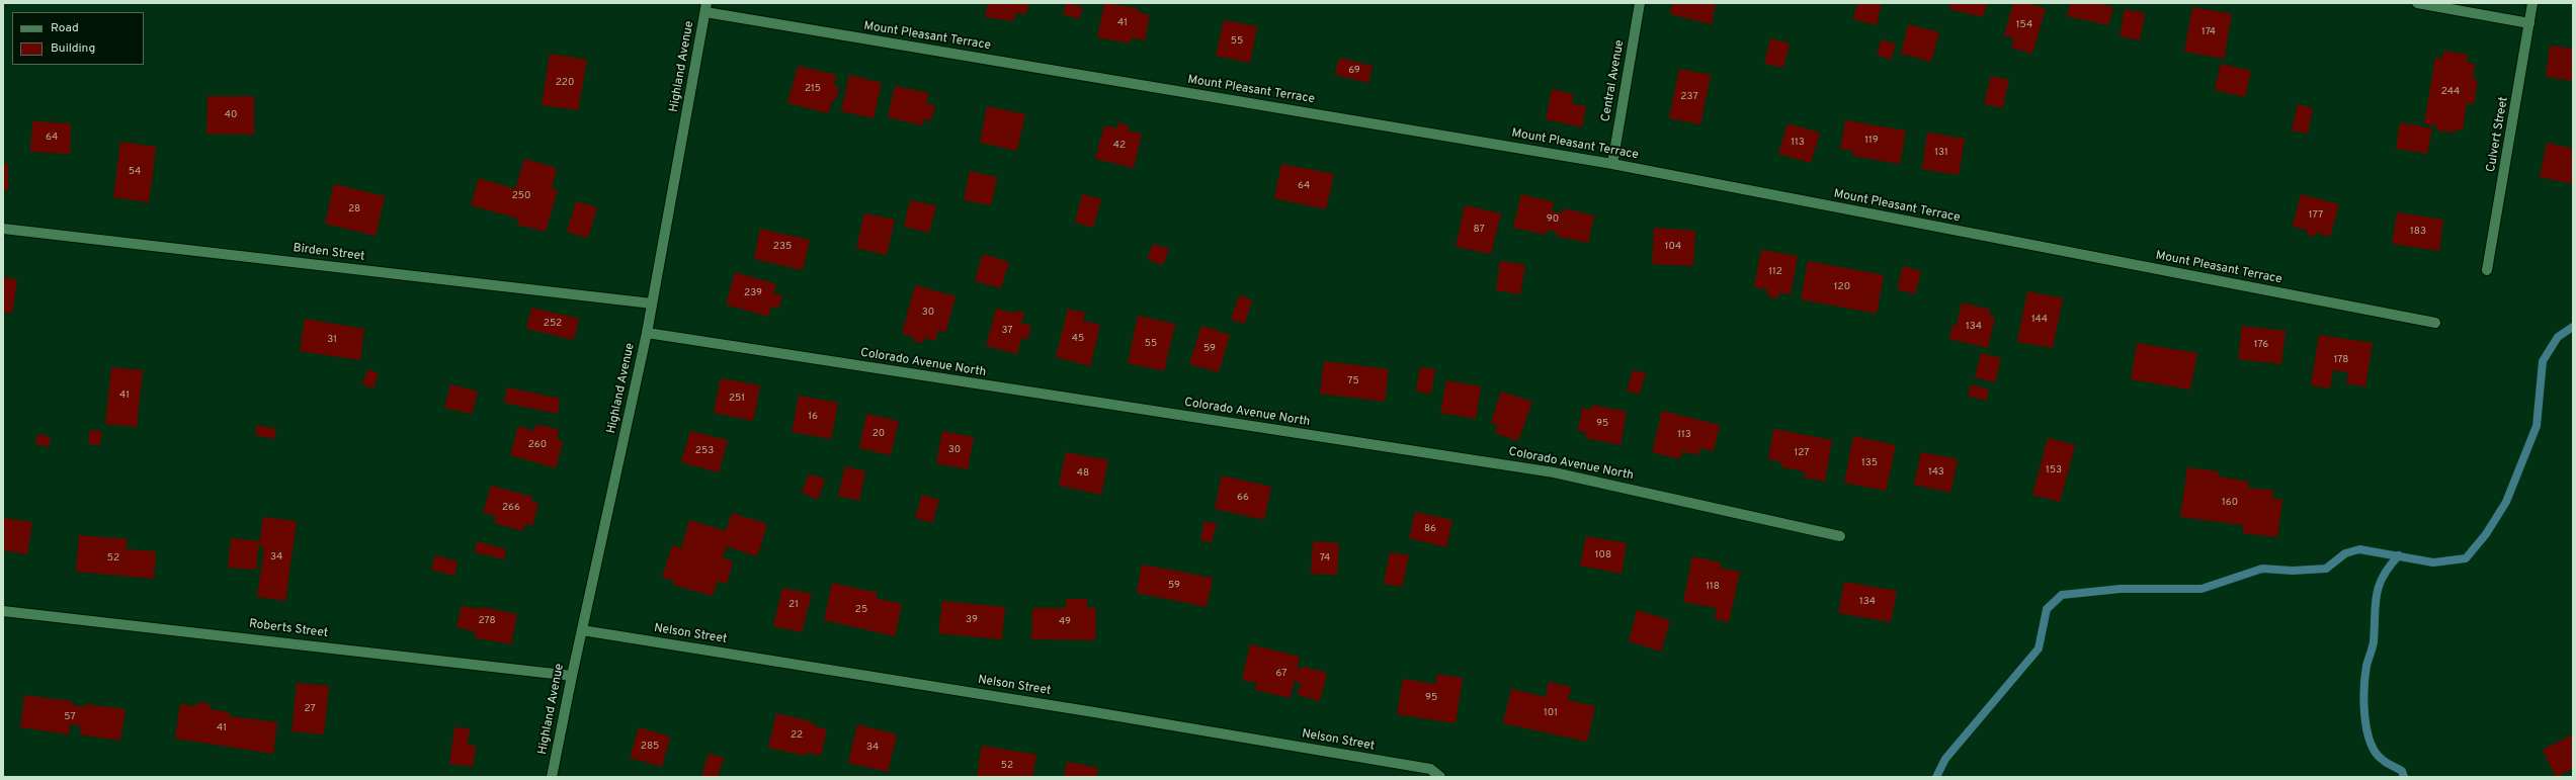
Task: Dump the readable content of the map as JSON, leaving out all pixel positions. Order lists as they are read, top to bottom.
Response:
{
  "streets": {
    "street": [
      "Mount Pleasant Terrace",
      "Highland Avenue",
      "Central Avenue",
      "Culvert Street",
      "Birden Street",
      "Colorado Avenue North",
      "Roberts Street",
      "Nelson Street"
    ]
  },
  "crossings": [
    ["Mount Pleasant Terrace", "Highland Avenue"],
    ["Mount Pleasant Terrace", "Central Avenue"],
    ["Highland Avenue", "Birden Street"],
    ["Highland Avenue", "Colorado Avenue North"],
    ["Highland Avenue", "Roberts Street"],
    ["Highland Avenue", "Nelson Street"]
  ],
  "house_numbers": [
    "41",
    "154",
    "174",
    "55",
    "69",
    "220",
    "215",
    "244",
    "237",
    "40",
    "64",
    "119",
    "113",
    "42",
    "131",
    "54",
    "64",
    "250",
    "28",
    "177",
    "90",
    "87",
    "183",
    "235",
    "104",
    "112",
    "120",
    "239",
    "30",
    "144",
    "252",
    "134",
    "37",
    "45",
    "31",
    "55",
    "176",
    "59",
    "178",
    "75",
    "41",
    "251",
    "16",
    "95",
    "20",
    "113",
    "260",
    "30",
    "253",
    "127",
    "135",
    "153",
    "143",
    "48",
    "66",
    "160",
    "266",
    "86",
    "108",
    "34",
    "52",
    "74",
    "59",
    "118",
    "134",
    "21",
    "25",
    "39",
    "278",
    "49",
    "67",
    "95",
    "27",
    "101",
    "57",
    "41",
    "22",
    "285",
    "34",
    "52"
  ],
  "legend": ["Road", "Building"]
}
